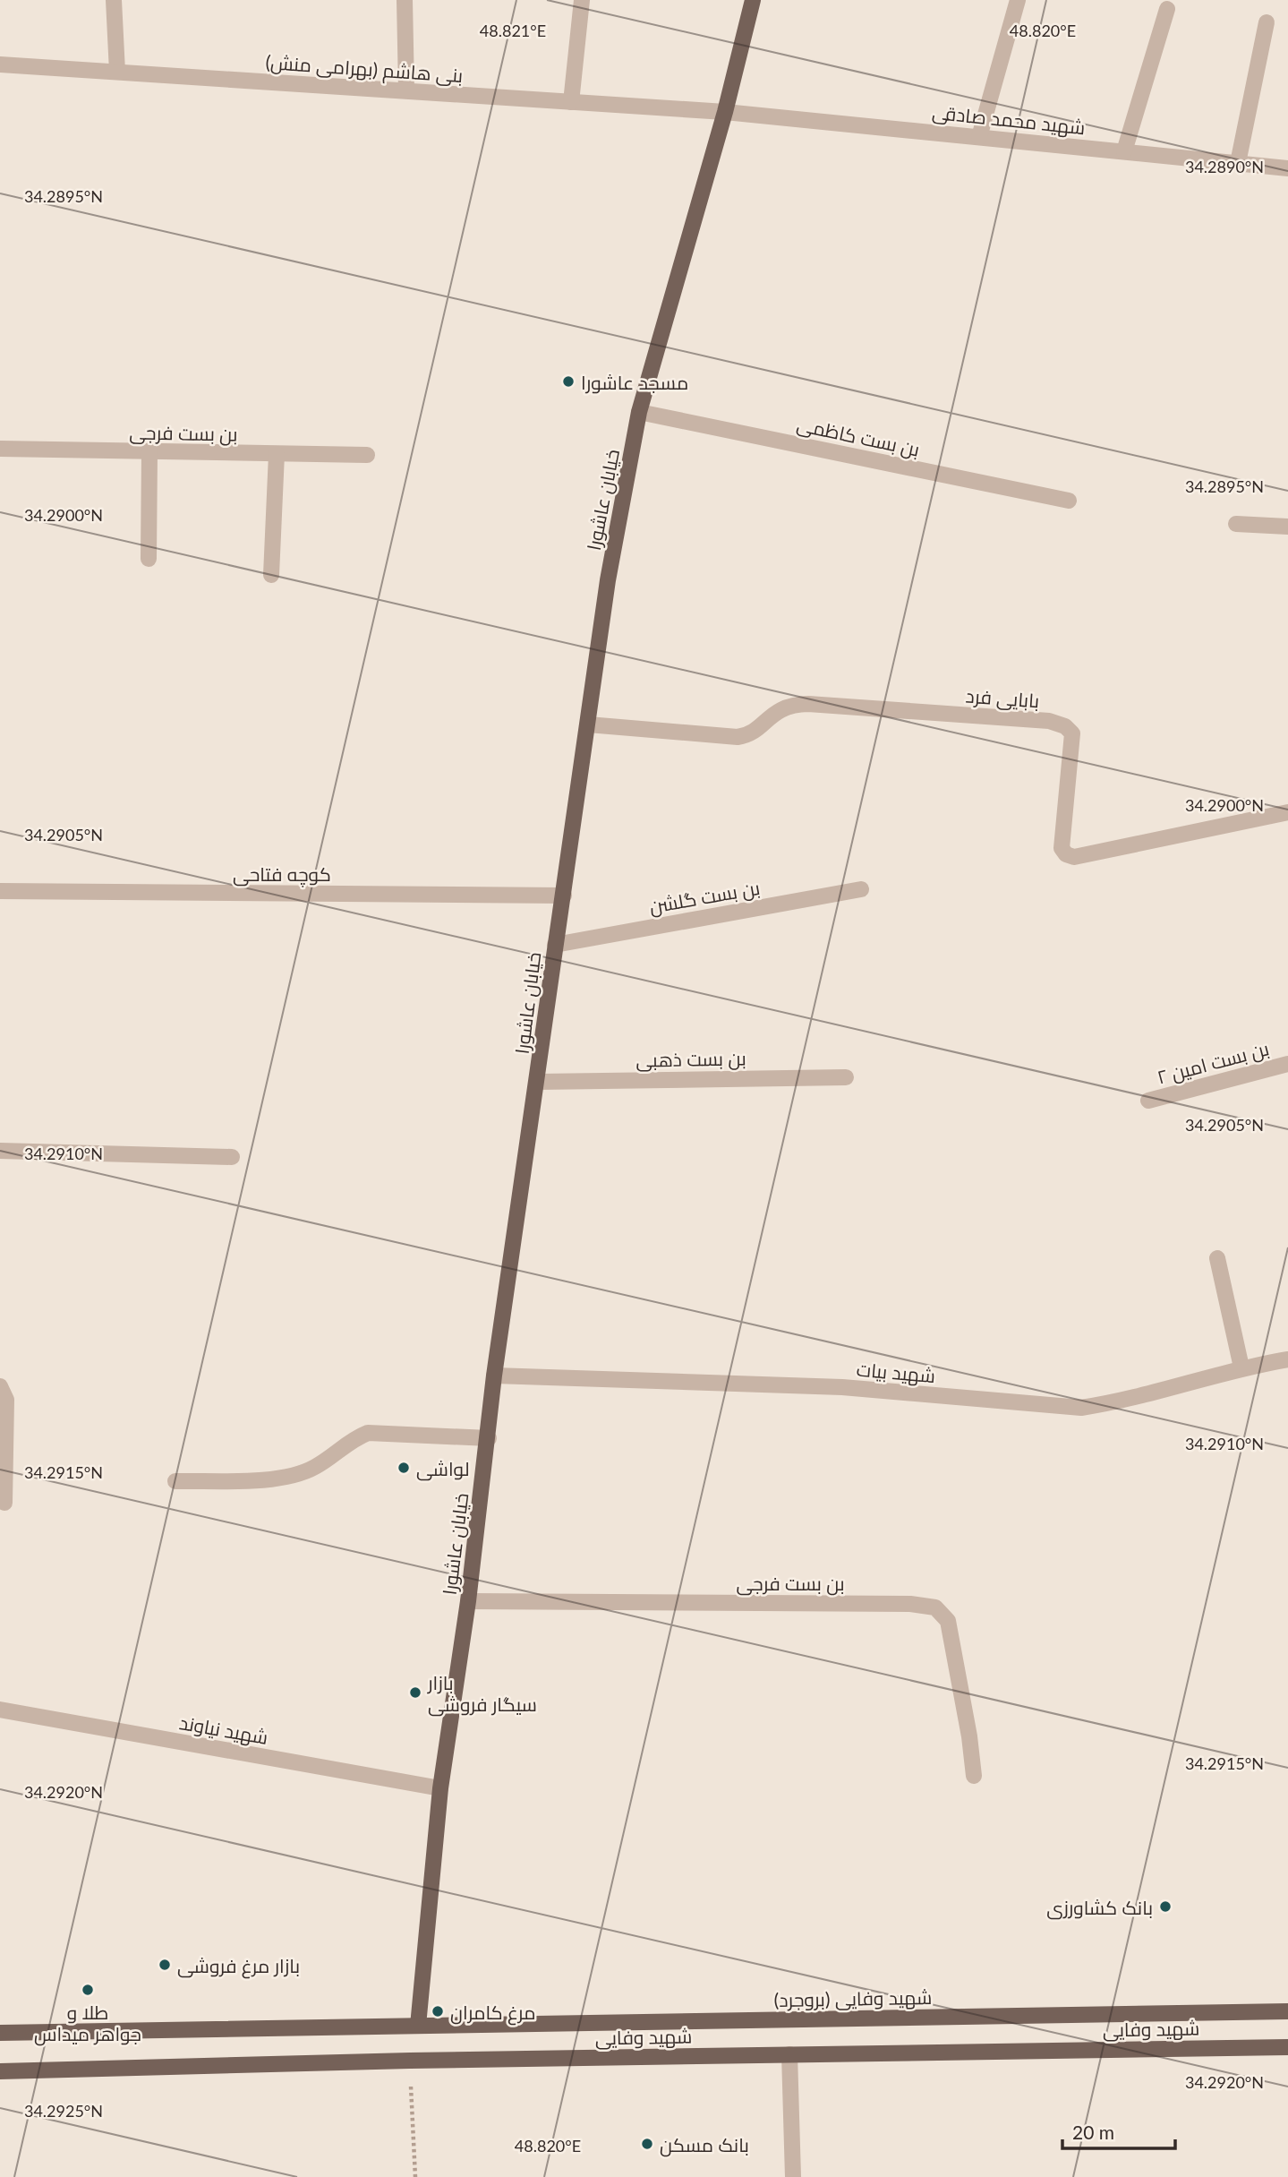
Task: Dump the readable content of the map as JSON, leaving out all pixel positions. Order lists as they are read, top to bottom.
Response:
{
  "streets": {
    "main road": ["خیابان عاشورا", "شهید وفایی (بروجرد)", "شهید وفایی"],
    "street": [
      "بنی هاشم (بهرامی منش)",
      "شهید محمد صادقی",
      "بن بست فرجی",
      "بن بست کاظمی",
      "بابایی فرد",
      "کوچه فتاحی",
      "بن بست گلشن",
      "بن بست ذهبی",
      "بن بست امین ۲",
      "شهید بیات",
      "شهید نیاوند"
    ]
  },
  "crossings": [
    ["بنی هاشم (بهرامی منش)", "شهید محمد صادقی"],
    ["بنی هاشم (بهرامی منش)", "خیابان عاشورا"],
    ["شهید محمد صادقی", "خیابان عاشورا"],
    ["بن بست فرجی", "خیابان عاشورا"],
    ["بن بست کاظمی", "خیابان عاشورا"],
    ["خیابان عاشورا", "بابایی فرد"],
    ["خیابان عاشورا", "کوچه فتاحی"],
    ["خیابان عاشورا", "بن بست گلشن"],
    ["خیابان عاشورا", "بن بست ذهبی"],
    ["خیابان عاشورا", "شهید بیات"],
    ["خیابان عاشورا", "شهید نیاوند"],
    ["خیابان عاشورا", "شهید وفایی (بروجرد)"]
  ],
  "places": [
    "مسجد عاشورا",
    "لواشی",
    "بازار سیگار فروشی",
    "بانک کشاورزی",
    "بازار مرغ فروشی",
    "طلا و جواهر میداس",
    "مرغ کامران",
    "بانک مسکن"
  ],
  "scale_bar": "20 m",
  "coordinates": [
    "48.821°E",
    "48.820°E",
    "34.2890°N",
    "34.2895°N",
    "34.2900°N",
    "34.2905°N",
    "34.2910°N",
    "34.2915°N",
    "34.2920°N",
    "34.2925°N"
  ]
}
